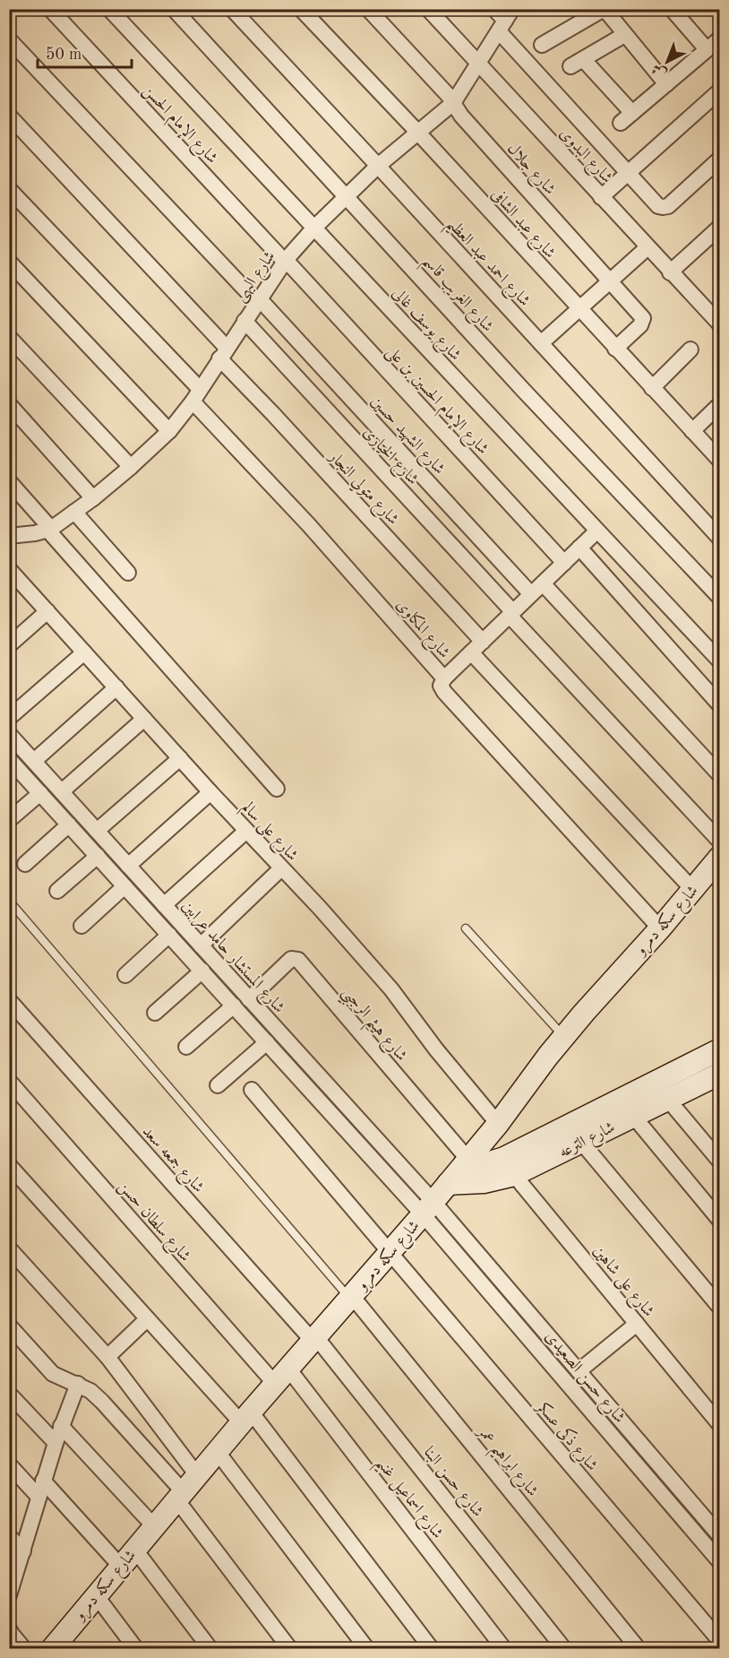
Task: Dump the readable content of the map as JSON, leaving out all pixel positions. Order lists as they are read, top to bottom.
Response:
{
  "streets": {
    "main road": ["شارع سكه دمرو", "شارع الترعه"],
    "street": [
      "شارع الإمام الحسن",
      "شارع البدوى",
      "شارع جلال",
      "شارع عبد الشافى",
      "شارع احمد عبد العظيم",
      "شارع البهى",
      "شارع الغريب قاسم",
      "شارع يوسف غالى",
      "شارع الإمام الحسين بن على",
      "شارع الشهيد حسين",
      "شارع الخيارى",
      "شارع متولي النجار",
      "شارع المكاوى",
      "شارع على سالم",
      "شارع المستشار حامد عرابين",
      "شارع هيثم الرجبي",
      "شارع جمعه سعد",
      "شارع سلطان حسن",
      "شارع على شاهين",
      "شارع حسن الصعيدى",
      "شارع ذكى عسكر",
      "شارع ابراهيم عمر",
      "شارع حسن البنا",
      "شارع اسماعيل غنيم"
    ]
  },
  "crossings": [
    ["شارع الإمام الحسن", "شارع البهى"],
    ["شارع الإمام الحسن", "شارع الإمام الحسين بن على"],
    ["شارع البدوى", "شارع البهى"],
    ["شارع جلال", "شارع عبد الشافى"],
    ["شارع جلال", "شارع البهى"],
    ["شارع عبد الشافى", "شارع البهى"],
    ["شارع احمد عبد العظيم", "شارع البهى"],
    ["شارع البهى", "شارع الغريب قاسم"],
    ["شارع البهى", "شارع يوسف غالى"],
    ["شارع البهى", "شارع الإمام الحسين بن على"],
    ["شارع البهى", "شارع الشهيد حسين"],
    ["شارع البهى", "شارع الخيارى"],
    ["شارع البهى", "شارع متولي النجار"],
    ["شارع البهى", "شارع المكاوى"],
    ["شارع متولي النجار", "شارع سكه دمرو"],
    ["شارع المكاوى", "شارع سكه دمرو"],
    ["شارع على سالم", "شارع سكه دمرو"],
    ["شارع سكه دمرو", "شارع المستشار حامد عرابين"],
    ["شارع سكه دمرو", "شارع هيثم الرجبي"],
    ["شارع سكه دمرو", "شارع الترعه"],
    ["شارع سكه دمرو", "شارع جمعه سعد"],
    ["شارع سكه دمرو", "شارع سلطان حسن"],
    ["شارع سكه دمرو", "شارع حسن الصعيدى"],
    ["شارع سكه دمرو", "شارع ذكى عسكر"],
    ["شارع سكه دمرو", "شارع ابراهيم عمر"],
    ["شارع سكه دمرو", "شارع حسن البنا"],
    ["شارع سكه دمرو", "شارع اسماعيل غنيم"],
    ["شارع المستشار حامد عرابين", "شارع هيثم الرجبي"],
    ["شارع المستشار حامد عرابين", "شارع حسن الصعيدى"],
    ["شارع هيثم الرجبي", "شارع الترعه"],
    ["شارع الترعه", "شارع على شاهين"],
    ["شارع جمعه سعد", "شارع حسن البنا"],
    ["شارع سلطان حسن", "شارع اسماعيل غنيم"]
  ],
  "scale_bar": "50 m",
  "north": "bottom left"
}
